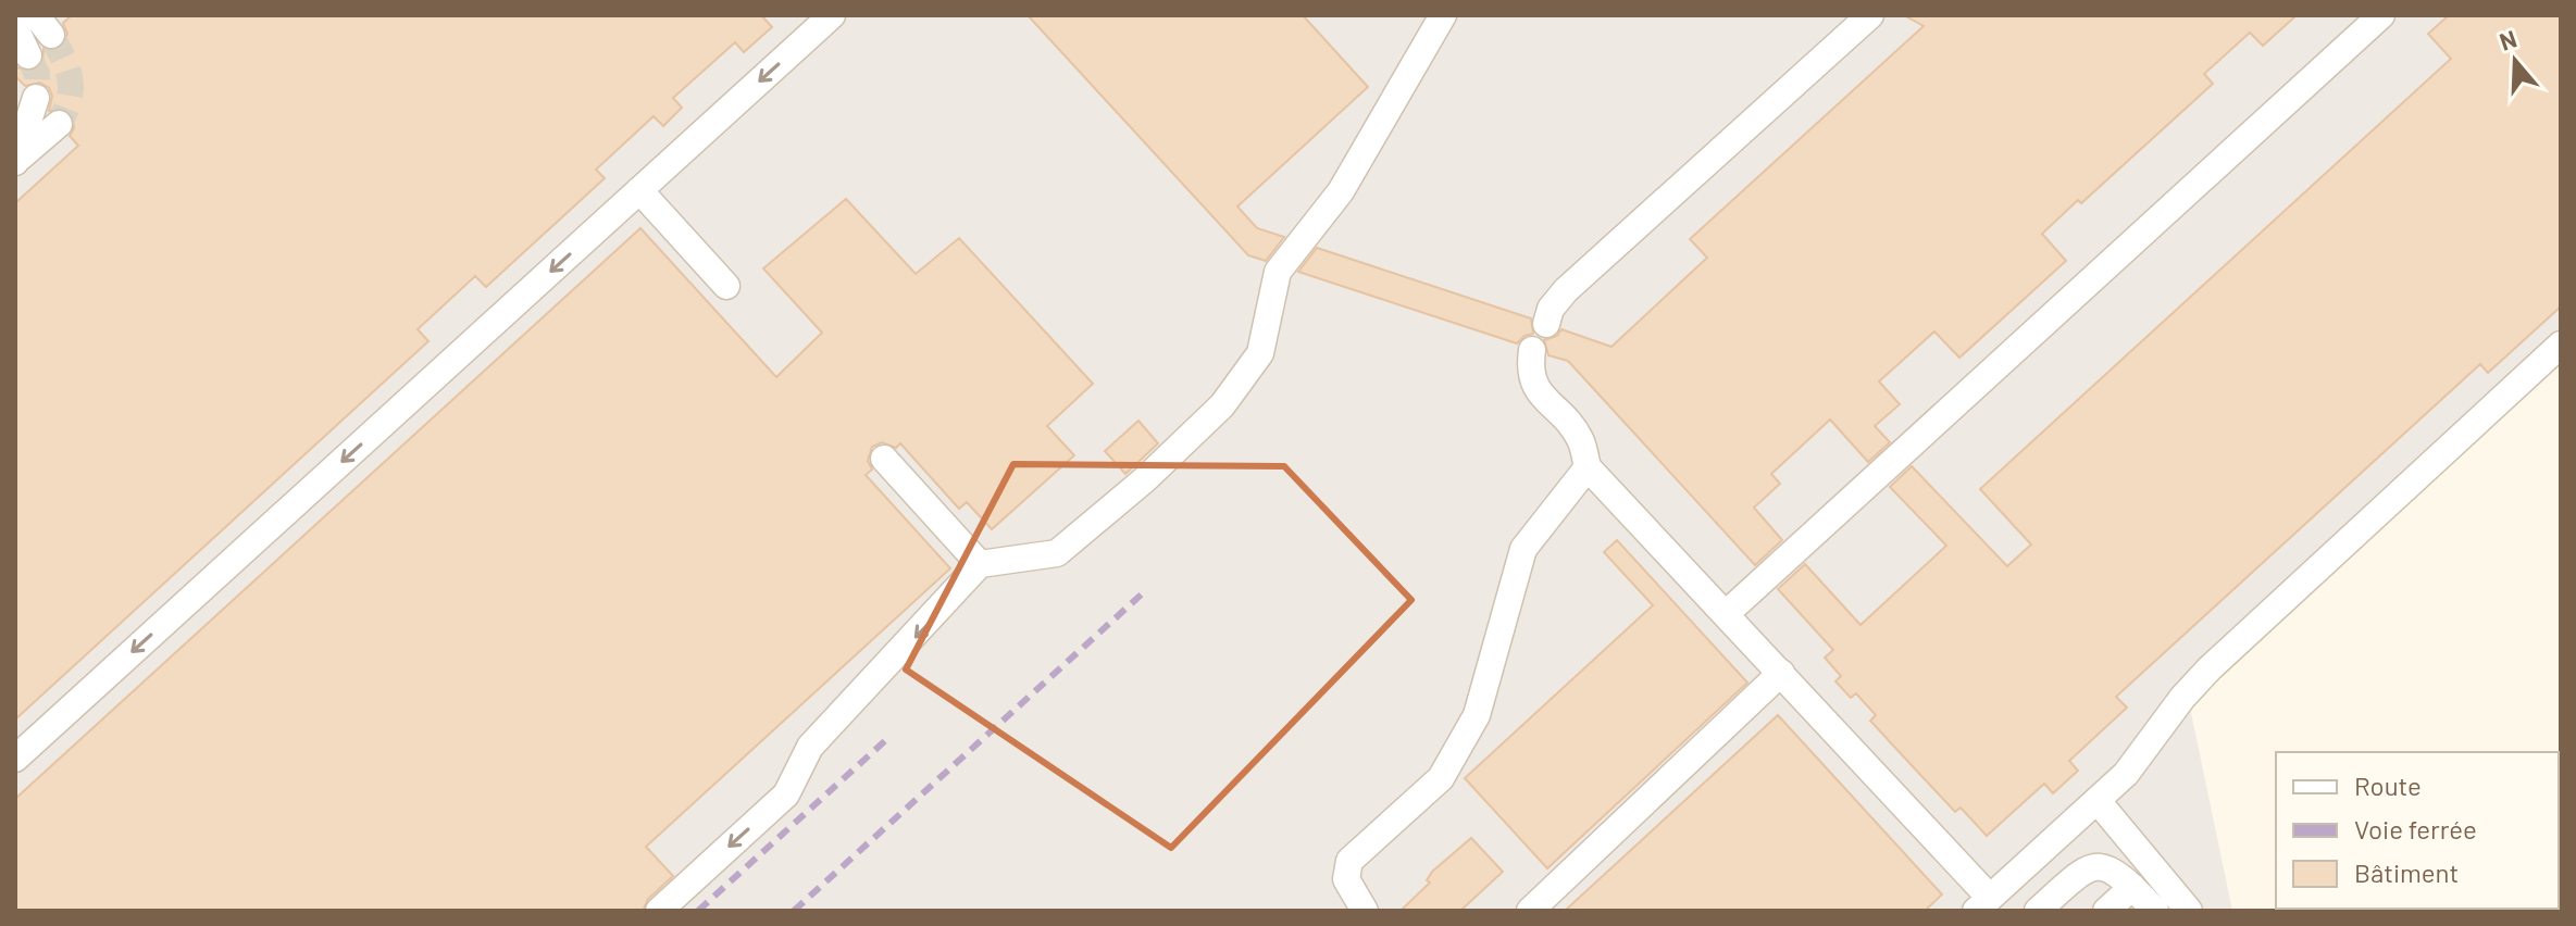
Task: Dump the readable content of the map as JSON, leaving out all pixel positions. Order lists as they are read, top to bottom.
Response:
{
  "legend": ["Route", "Voie ferrée", "Bâtiment"],
  "north": "top"
}
